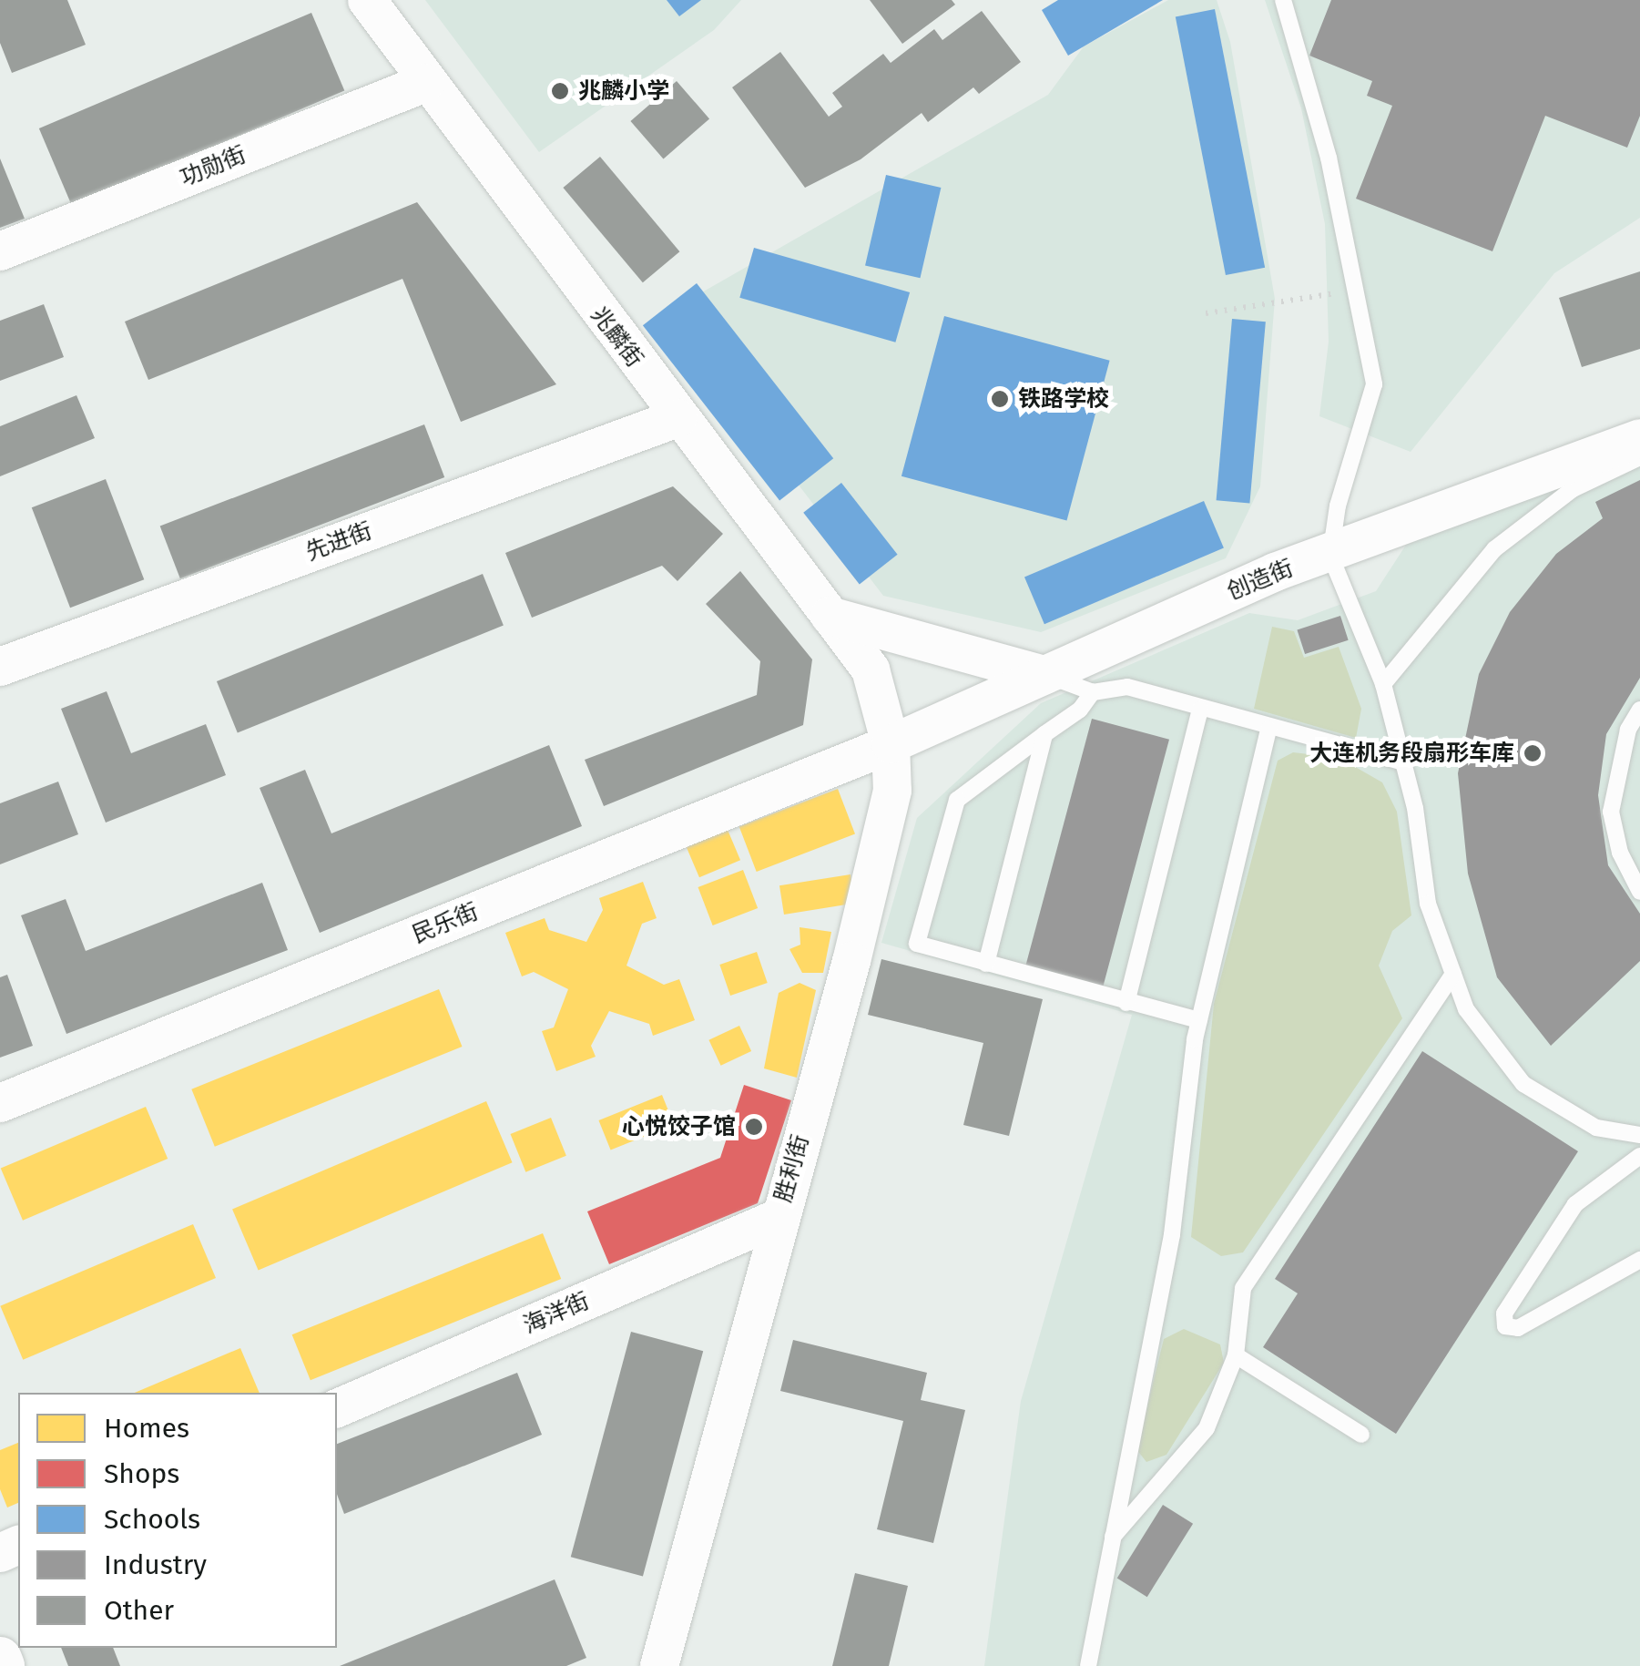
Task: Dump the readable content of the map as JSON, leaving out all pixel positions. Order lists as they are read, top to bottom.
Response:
{
  "streets": {
    "street": [
      "功勋街",
      "兆麟街",
      "先进街",
      "创造街",
      "民乐街",
      "胜利街",
      "海洋街"
    ]
  },
  "crossings": [
    ["功勋街", "兆麟街"],
    ["兆麟街", "先进街"],
    ["兆麟街", "胜利街"],
    ["创造街", "民乐街"],
    ["创造街", "胜利街"],
    ["民乐街", "胜利街"],
    ["胜利街", "海洋街"]
  ],
  "places": [
    "兆麟小学",
    "铁路学校",
    "大连机务段扇形车库",
    "心悦饺子馆"
  ],
  "legend": [
    "Homes",
    "Shops",
    "Schools",
    "Industry",
    "Other"
  ]
}
